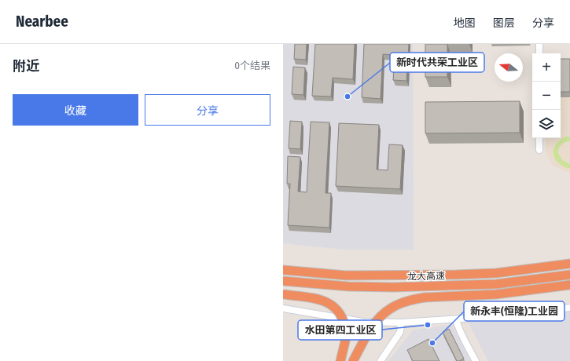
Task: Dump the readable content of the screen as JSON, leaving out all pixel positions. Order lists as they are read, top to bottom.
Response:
{
  "streets": {
    "highway": ["龙大高速"]
  },
  "places": ["新时代共荣工业区", "水田第四工业区", "新永丰(恒隆)工业园"],
  "north": "left",
  "page": {
    "header": "Nearbee",
    "nav": ["地图", "图层", "分享"],
    "heading": ["附近", "0个结果"],
    "map_buttons": ["+", "−"],
    "buttons": ["收藏", "分享"]
  }
}
